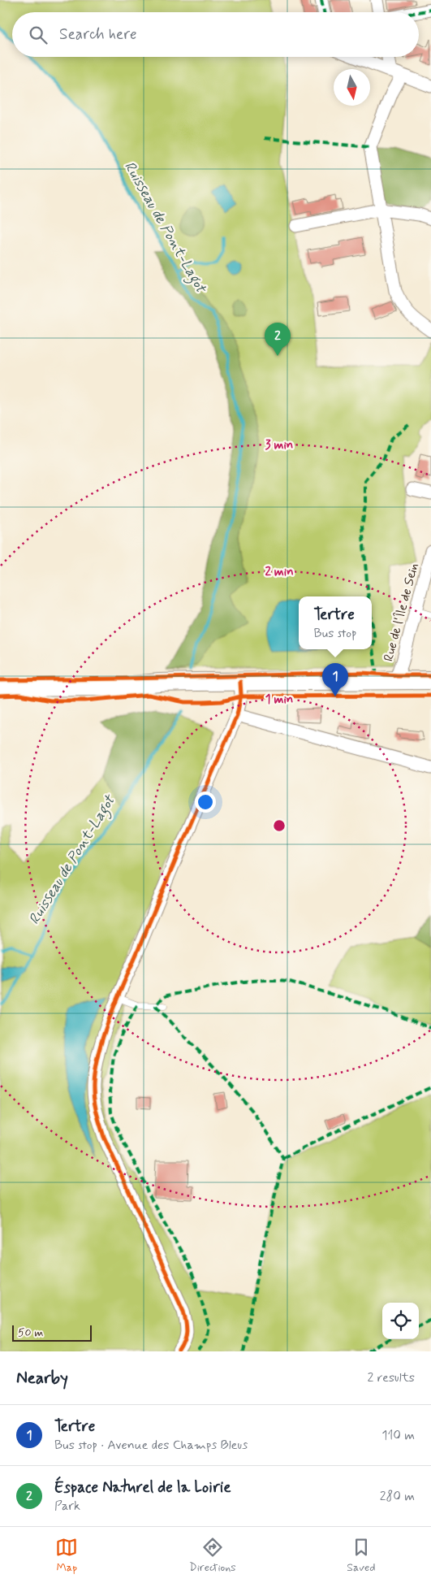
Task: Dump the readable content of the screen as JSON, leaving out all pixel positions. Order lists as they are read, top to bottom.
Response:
{
  "streets": {
    "street": ["Rue de l'Île de Sein"]
  },
  "water": ["Ruisseau de Pont-Lagot"],
  "scale_bar": "50 m",
  "north": "bottom",
  "page": {
    "search": "Search here",
    "pins": ["2", "1"],
    "popup": ["Tertre", "Bus stop"],
    "scale": "50 m",
    "heading": ["Nearby", "2 results"],
    "list": [
      {
        "mark": "1",
        "name": "Tertre",
        "note": "Bus stop · Avenue des Champs Bleus",
        "value": "110 m"
      },
      {
        "mark": "2",
        "name": "Éspace Naturel de la Loirie",
        "note": "Park",
        "value": "280 m"
      }
    ],
    "nav": ["Map", "Directions", "Saved"]
  },
  "rings": ["3 min", "2 min", "1 min"]
}
